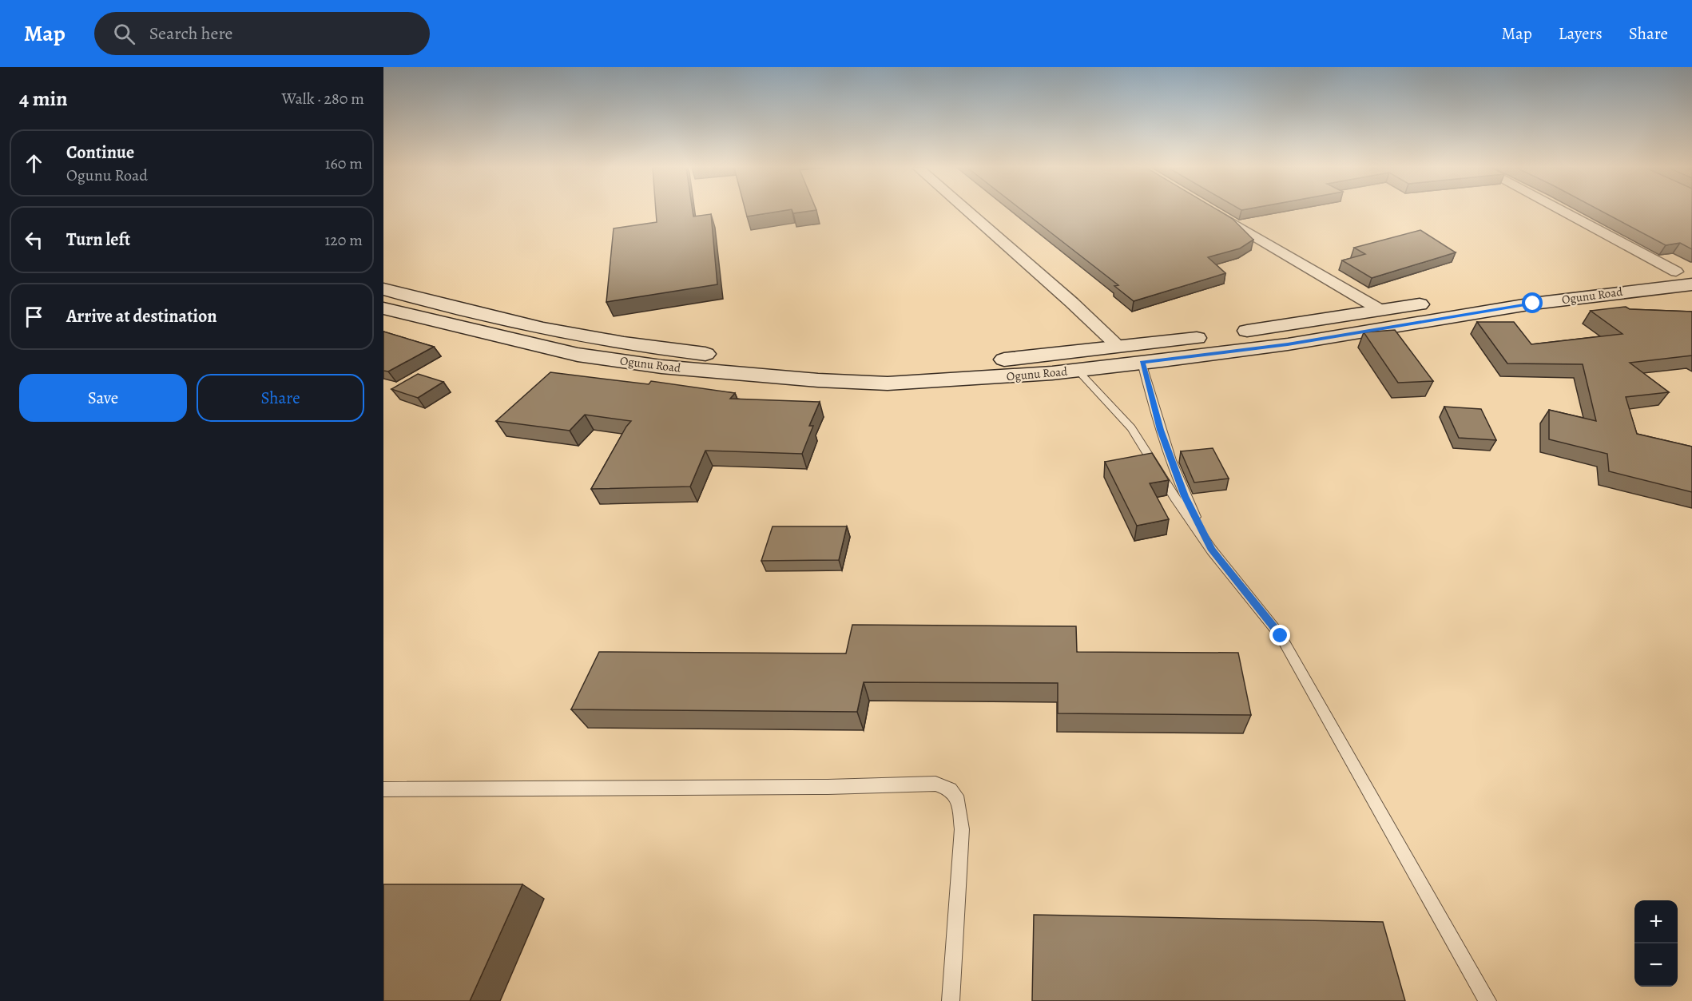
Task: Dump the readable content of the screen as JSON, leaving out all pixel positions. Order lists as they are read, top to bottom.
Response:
{
  "streets": {
    "main road": ["Ogunu Road"]
  },
  "page": {
    "header": "Map",
    "search": "Search here",
    "nav": ["Map", "Layers", "Share"],
    "heading": ["4 min", "Walk · 280 m"],
    "list": [
      ["Continue", "Ogunu Road", "160 m"],
      ["Turn left", "120 m"],
      "Arrive at destination"
    ],
    "buttons": ["Save", "Share"],
    "map_buttons": ["+", "−"]
  }
}
